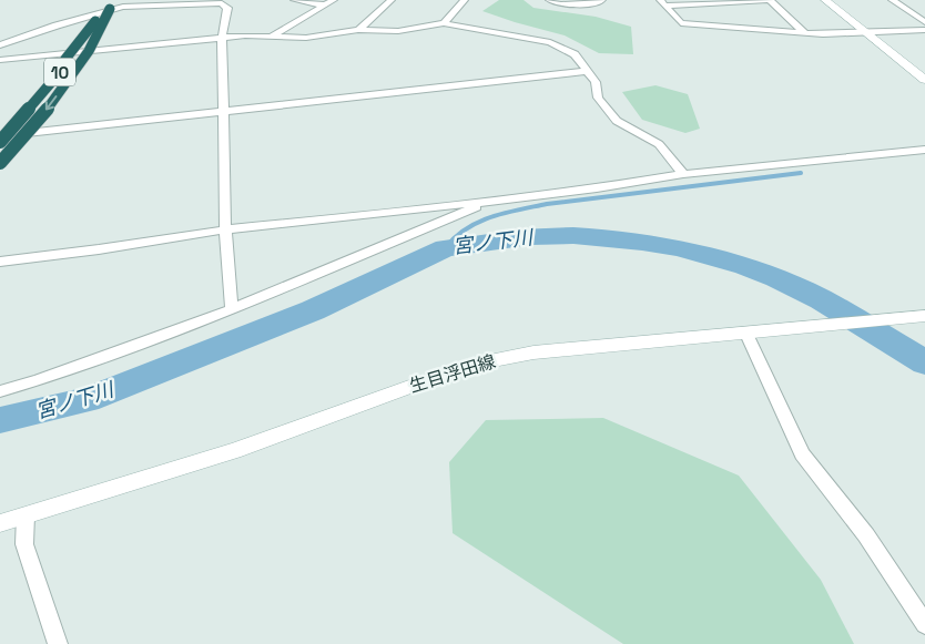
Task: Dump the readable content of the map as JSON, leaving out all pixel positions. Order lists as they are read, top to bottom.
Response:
{
  "streets": {
    "highway": ["10"],
    "main road": ["生目浮田線"]
  },
  "water": ["宮ノ下川"]
}
